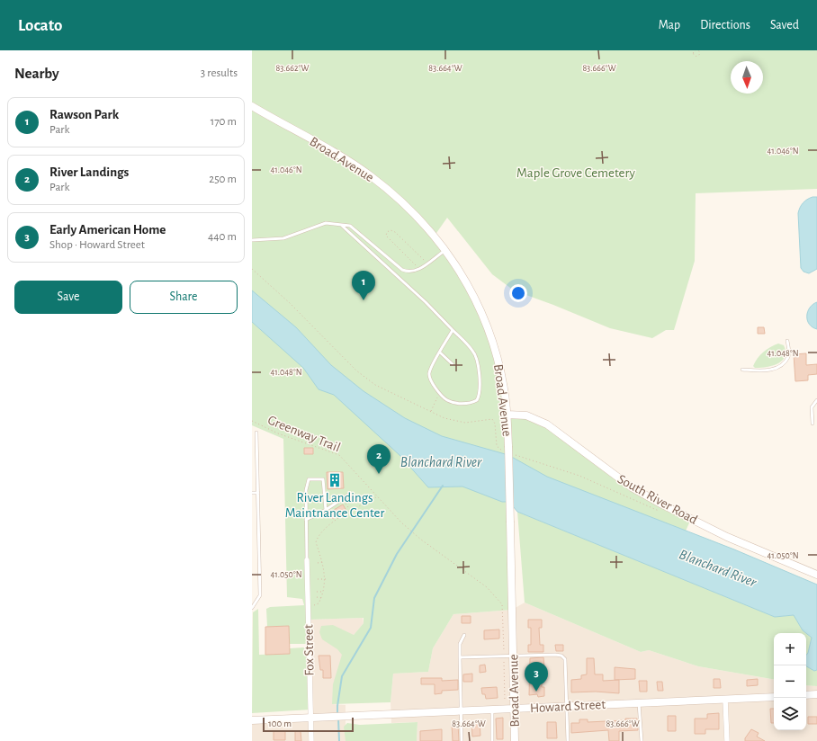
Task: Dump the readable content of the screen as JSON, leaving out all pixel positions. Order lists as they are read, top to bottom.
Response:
{
  "streets": {
    "street": [
      "Broad Avenue",
      "South River Road",
      "Fox Street",
      "Howard Street"
    ],
    "path": ["Greenway Trail"]
  },
  "crossings": [
    ["Broad Avenue", "South River Road"],
    ["Broad Avenue", "Howard Street"],
    ["Greenway Trail", "Howard Street"],
    ["Fox Street", "Howard Street"]
  ],
  "water": ["Blanchard River"],
  "parks": ["Maple Grove Cemetery"],
  "places": {
    "building": ["River Landings Maintnance Center"]
  },
  "scale_bar": "100 m",
  "north": "bottom",
  "page": {
    "header": "Locato",
    "nav": ["Map", "Directions", "Saved"],
    "heading": ["Nearby", "3 results"],
    "list": [
      {
        "mark": "1",
        "name": "Rawson Park",
        "note": "Park",
        "value": "170 m"
      },
      {
        "mark": "2",
        "name": "River Landings",
        "note": "Park",
        "value": "250 m"
      },
      {
        "mark": "3",
        "name": "Early American Home",
        "note": "Shop · Howard Street",
        "value": "440 m"
      }
    ],
    "buttons": ["Save", "Share"],
    "pins": ["1", "2", "3"],
    "map_buttons": ["+", "−"],
    "scale": "100 m"
  },
  "coordinates": [
    "83.662°W",
    "83.664°W",
    "83.666°W",
    "41.046°N",
    "41.048°N",
    "41.050°N"
  ]
}
